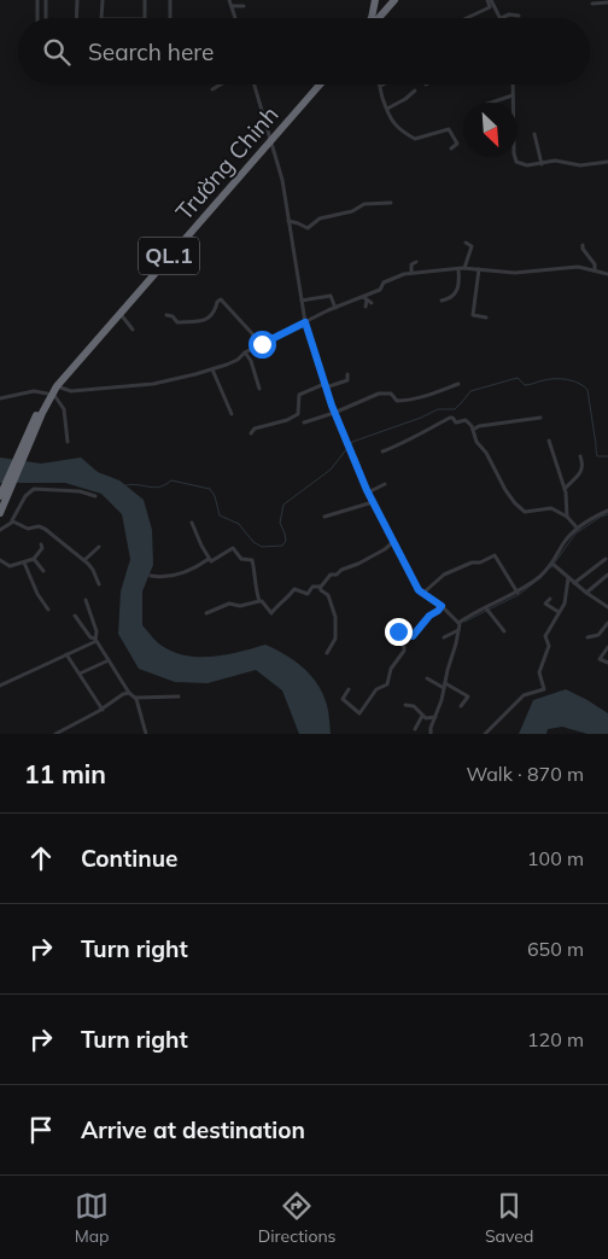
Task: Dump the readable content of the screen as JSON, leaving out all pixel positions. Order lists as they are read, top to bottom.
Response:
{
  "streets": {
    "highway": ["Trường Chinh", "QL.1"]
  },
  "crossings": [
    ["Trường Chinh", "QL.1"]
  ],
  "north": "bottom right",
  "page": {
    "search": "Search here",
    "heading": ["11 min", "Walk · 870 m"],
    "list": [
      ["Continue", "100 m"],
      ["Turn right", "650 m"],
      ["Turn right", "120 m"],
      "Arrive at destination"
    ],
    "nav": ["Map", "Directions", "Saved"]
  }
}
